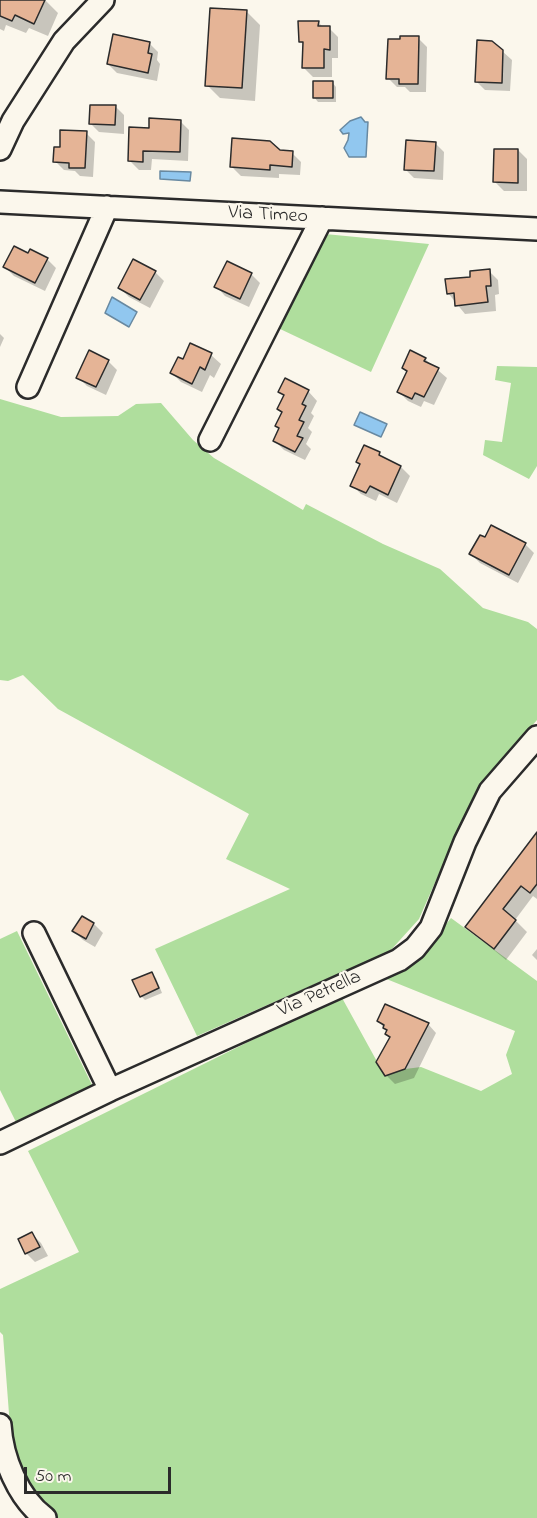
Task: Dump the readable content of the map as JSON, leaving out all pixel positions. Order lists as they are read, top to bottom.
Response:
{
  "streets": {
    "street": ["Via Timeo", "Via Petrella"]
  },
  "scale_bar": "50 m"
}
